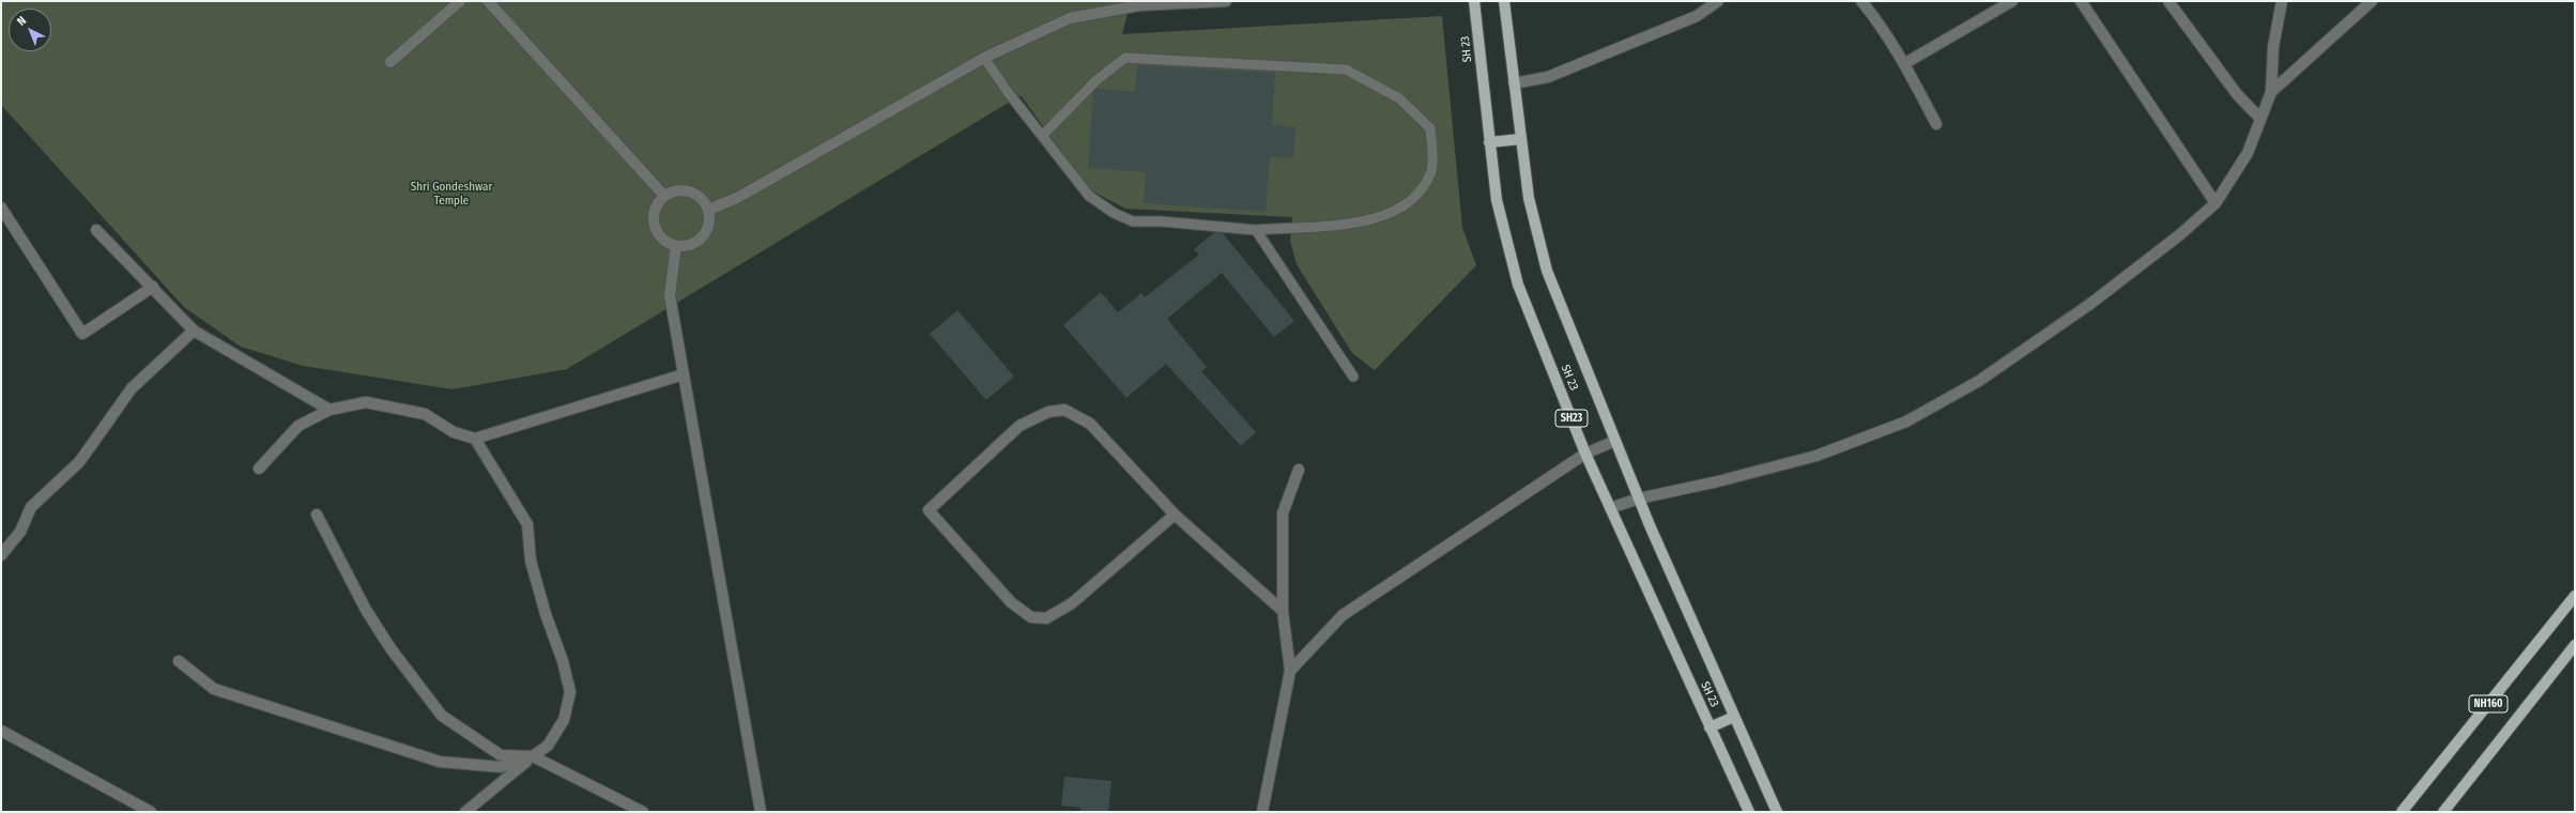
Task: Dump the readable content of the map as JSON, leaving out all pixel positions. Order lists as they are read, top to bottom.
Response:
{
  "streets": {
    "main road": ["SH 23", "SH23", "NH160"]
  },
  "parks": ["Shri Gondeshwar Temple"],
  "north": "top left"
}
